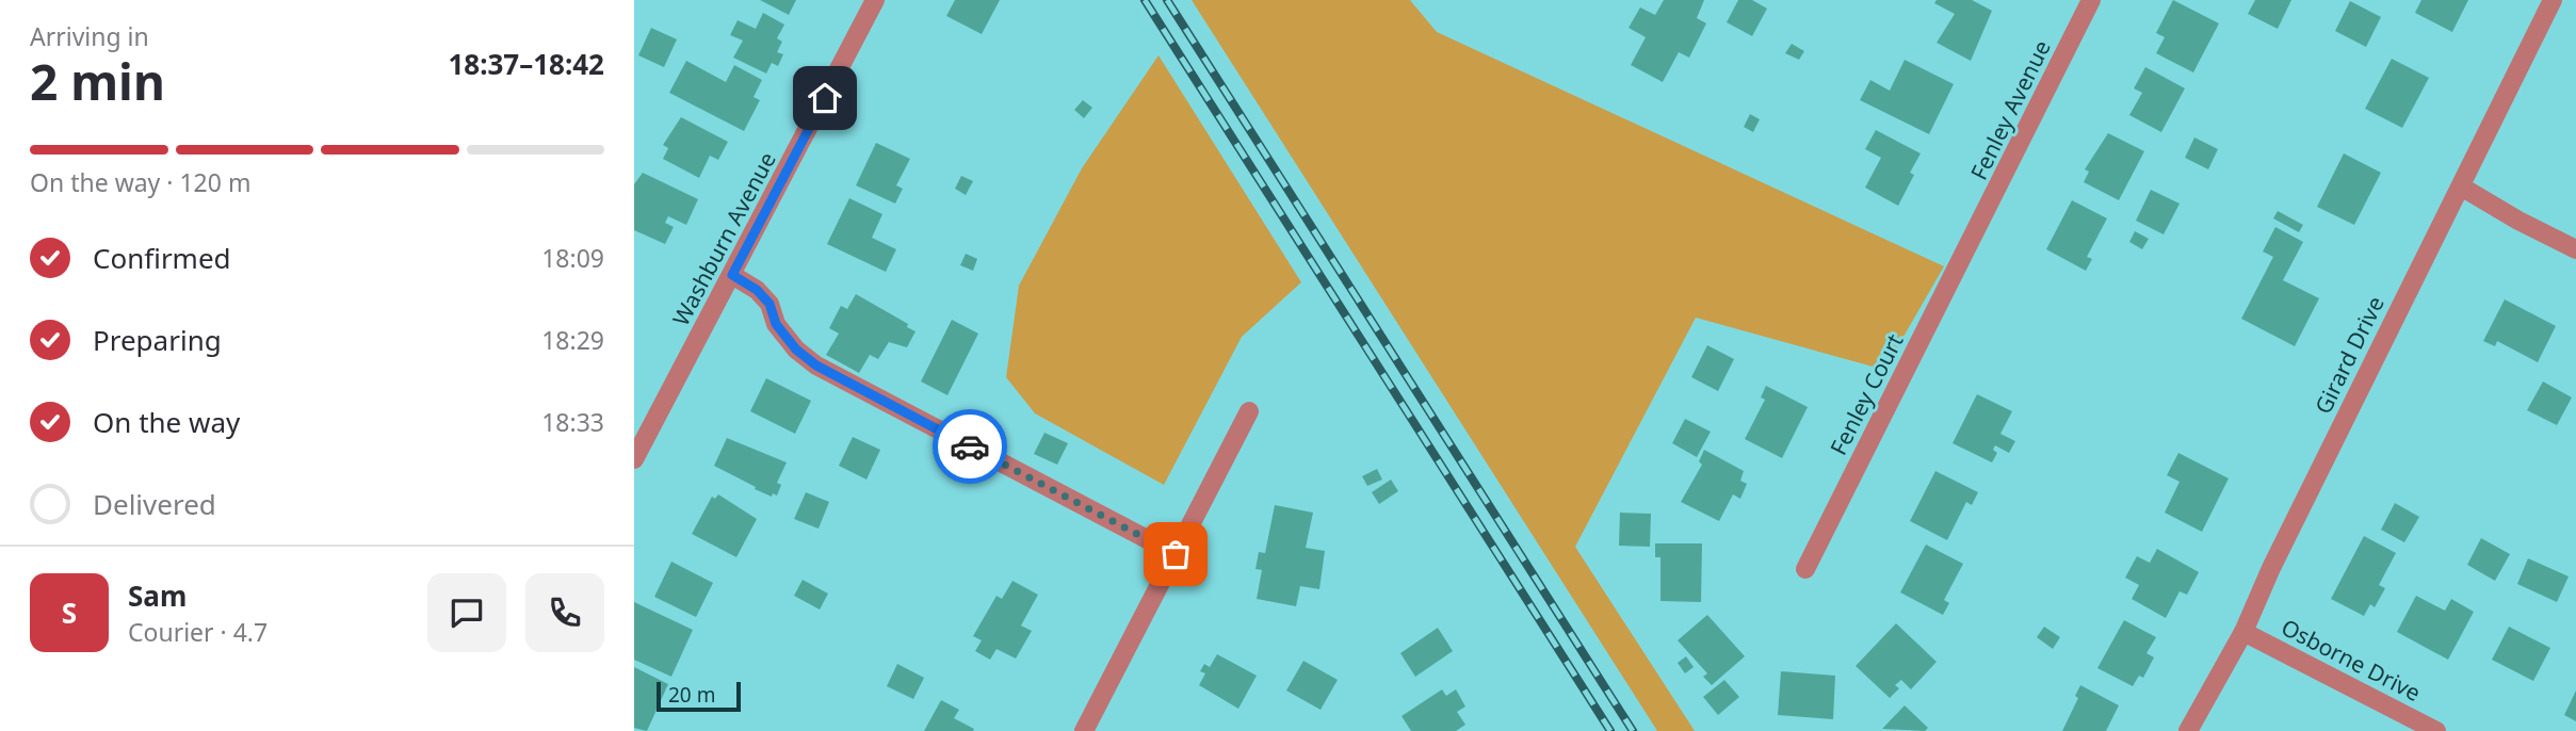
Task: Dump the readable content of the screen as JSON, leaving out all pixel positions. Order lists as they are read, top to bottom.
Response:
{
  "streets": {
    "street": [
      "Fenley Avenue",
      "Washburn Avenue",
      "Girard Drive",
      "Fenley Court",
      "Osborne Drive"
    ]
  },
  "crossings": [
    ["Fenley Avenue", "Fenley Court"],
    ["Girard Drive", "Osborne Drive"]
  ],
  "scale_bar": "20 m",
  "page": {
    "heading": ["2 min", "Arriving in", "18:37–18:42"],
    "panel": ["Sam", "Courier · 4.7"],
    "bar": "On the way · 120 m",
    "list": [
      ["Confirmed", "18:09"],
      ["Preparing", "18:29"],
      ["On the way", "18:33"],
      "Delivered"
    ],
    "round": "S",
    "scale": "20 m"
  }
}
